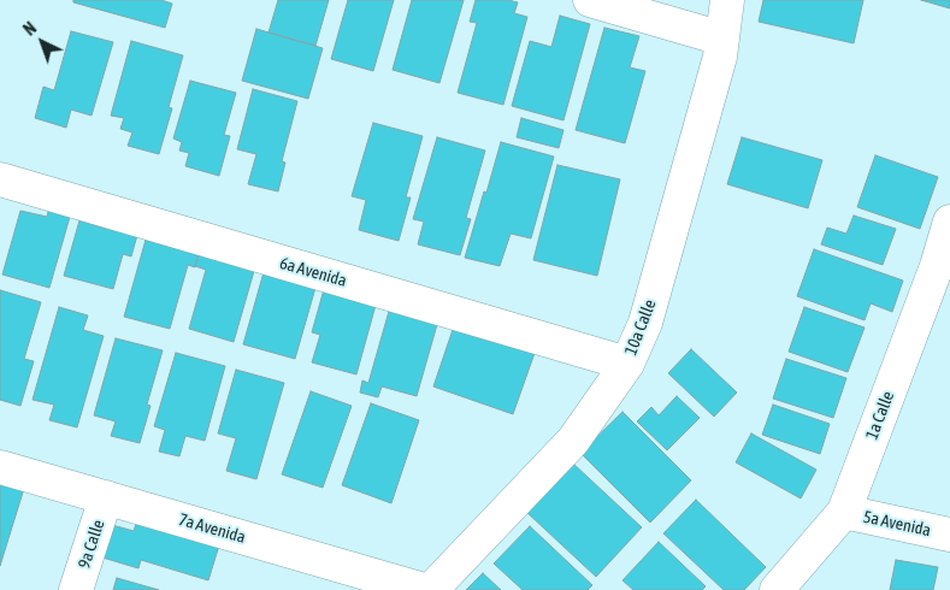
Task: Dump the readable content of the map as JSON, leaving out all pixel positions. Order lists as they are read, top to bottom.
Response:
{
  "streets": {
    "street": [
      "6a Avenida",
      "10a Calle",
      "1a Calle",
      "5a Avenida",
      "7a Avenida",
      "9a Calle"
    ]
  },
  "crossings": [
    ["6a Avenida", "10a Calle"],
    ["1a Calle", "5a Avenida"],
    ["7a Avenida", "9a Calle"]
  ],
  "north": "top left"
}
